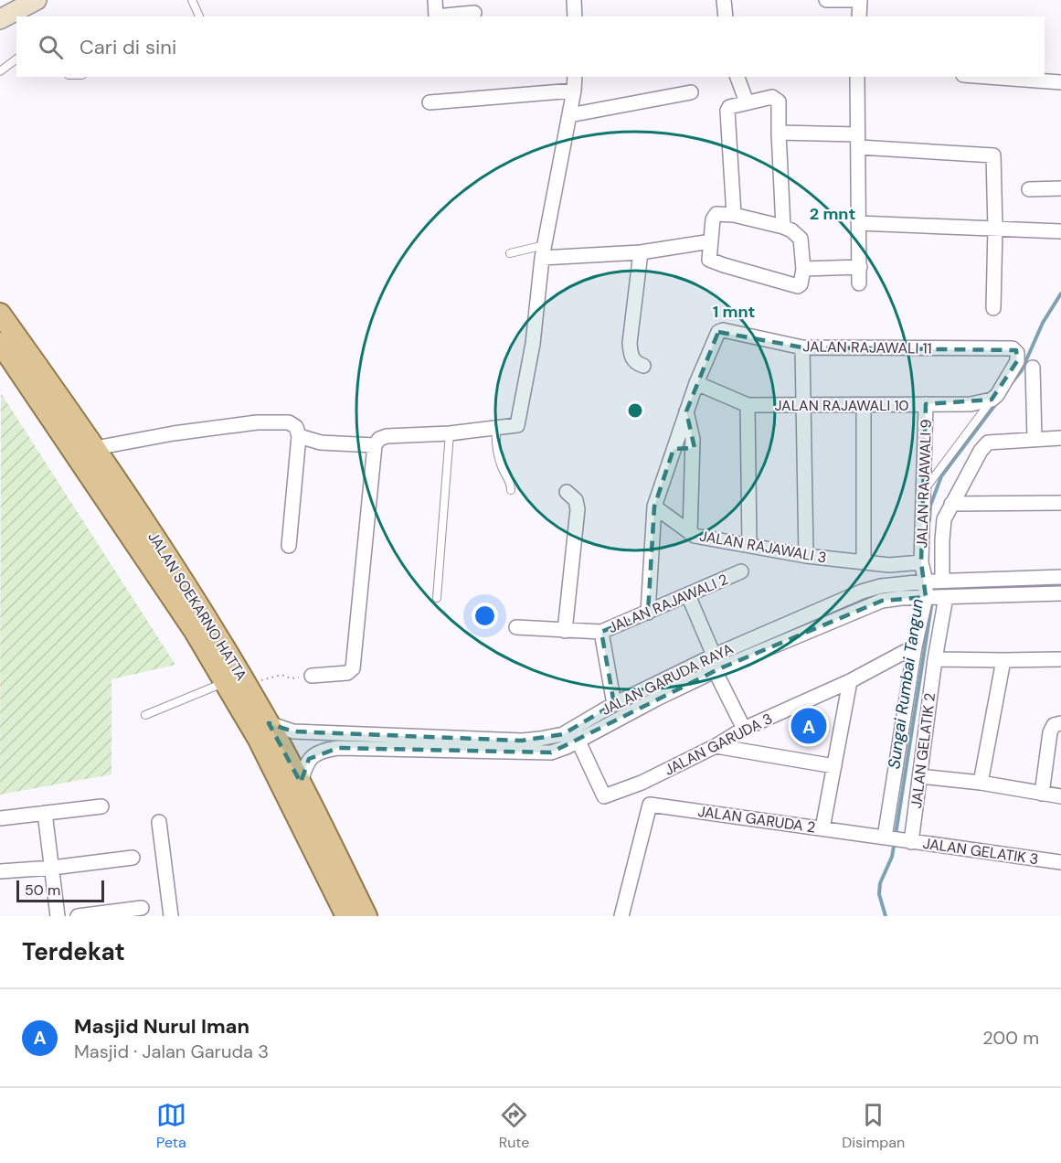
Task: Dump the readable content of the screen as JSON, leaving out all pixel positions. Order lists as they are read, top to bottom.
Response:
{
  "streets": {
    "main road": ["JALAN SOEKARNO HATTA"],
    "street": [
      "JALAN RAJAWALI 11",
      "JALAN RAJAWALI 10",
      "JALAN RAJAWALI 9",
      "JALAN RAJAWALI 3",
      "JALAN RAJAWALI 2",
      "JALAN GARUDA RAYA",
      "JALAN GARUDA 3",
      "JALAN GELATIK 2",
      "JALAN GARUDA 2",
      "JALAN GELATIK 3"
    ]
  },
  "crossings": [
    ["JALAN RAJAWALI 11", "JALAN RAJAWALI 10"],
    ["JALAN RAJAWALI 10", "JALAN RAJAWALI 9"],
    ["JALAN RAJAWALI 9", "JALAN RAJAWALI 3"],
    ["JALAN RAJAWALI 9", "JALAN GARUDA RAYA"],
    ["JALAN RAJAWALI 2", "JALAN GARUDA RAYA"],
    ["JALAN SOEKARNO HATTA", "JALAN GARUDA RAYA"],
    ["JALAN GARUDA RAYA", "JALAN GARUDA 3"],
    ["JALAN GARUDA RAYA", "JALAN GELATIK 2"],
    ["JALAN GELATIK 2", "JALAN GARUDA 2"],
    ["JALAN GELATIK 2", "JALAN GELATIK 3"],
    ["JALAN GARUDA 2", "JALAN GELATIK 3"]
  ],
  "water": ["Sungai Rumbai Tangun"],
  "scale_bar": "50 m",
  "page": {
    "search": "Cari di sini",
    "pins": "A",
    "scale": "50 m",
    "heading": "Terdekat",
    "list": [
      {
        "mark": "A",
        "name": "Masjid Nurul Iman",
        "note": "Masjid · Jalan Garuda 3",
        "value": "200 m"
      }
    ],
    "nav": ["Peta", "Rute", "Disimpan"]
  },
  "rings": ["2 mnt", "1 mnt"]
}
